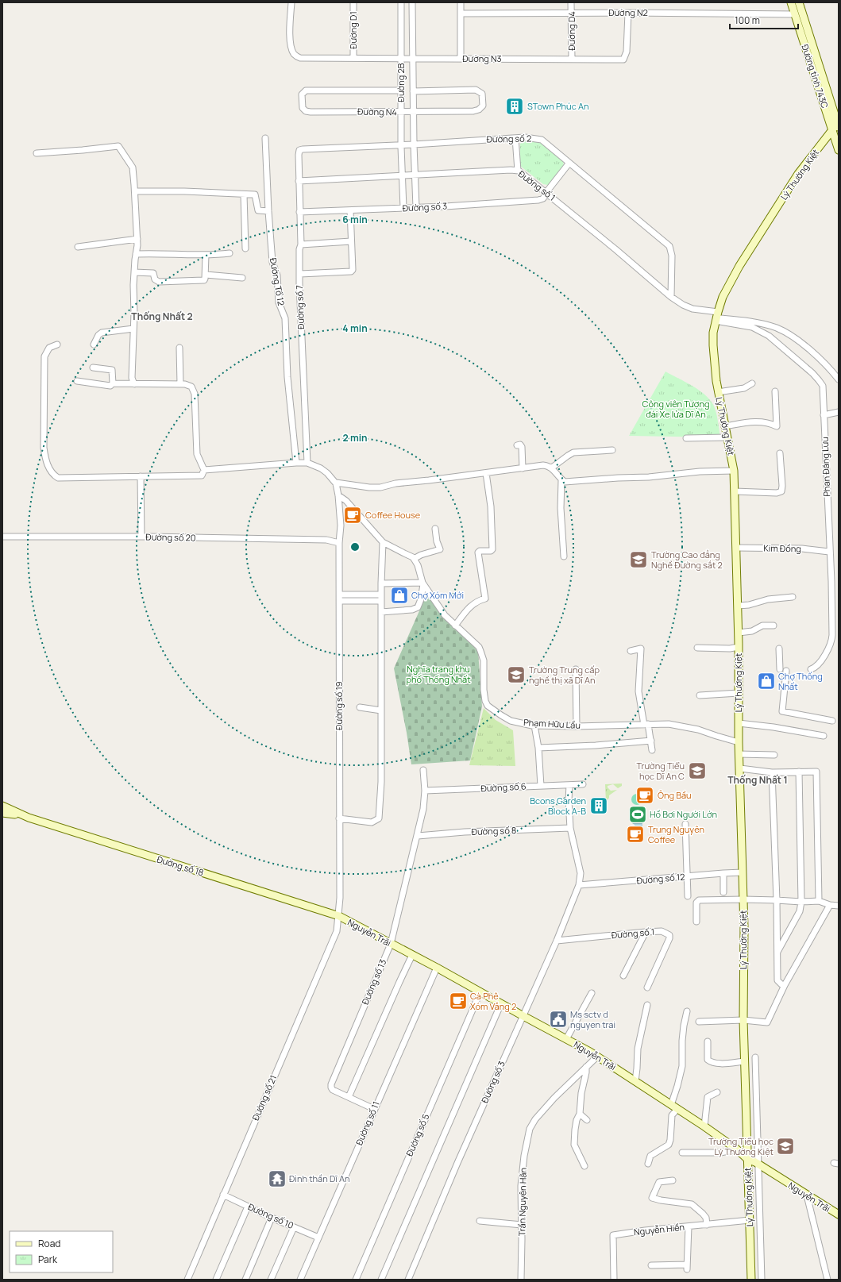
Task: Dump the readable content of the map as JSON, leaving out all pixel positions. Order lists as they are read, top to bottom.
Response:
{
  "streets": {
    "main road": [
      "Đường tỉnh 743C",
      "Lý Thường Kiệt",
      "Đường số 18",
      "Nguyễn Trãi"
    ],
    "street": [
      "Đường N2",
      "Đường D1",
      "Đường D4",
      "Đường N3",
      "Đường 2B",
      "Đường N4",
      "Đường số 2",
      "Đường số 1",
      "Đường số 3",
      "Đường Tổ 12",
      "Đường số 7",
      "Phan Đăng Lưu",
      "Đường số 20",
      "Kim Đồng",
      "Đường số 19",
      "Phạm Hữu Lầu",
      "Đường số 6",
      "Đường số 8",
      "Đường số 12",
      "Đường số 13",
      "Đường số 21",
      "Đường số 11",
      "Đường số 5",
      "Trần Nguyên Hãn",
      "Đường số 10",
      "Nguyễn Hiền"
    ]
  },
  "crossings": [
    ["Đường N2", "Đường D4"],
    ["Đường N2", "Đường N3"],
    ["Đường N2", "Đường tỉnh 743C"],
    ["Đường D1", "Đường N3"],
    ["Đường D4", "Đường N3"],
    ["Đường N3", "Đường 2B"],
    ["Đường tỉnh 743C", "Lý Thường Kiệt"],
    ["Đường 2B", "Đường N4"],
    ["Đường 2B", "Đường số 2"],
    ["Đường số 2", "Đường số 1"],
    ["Đường số 2", "Đường số 3"],
    ["Đường số 2", "Đường số 7"],
    ["Lý Thường Kiệt", "Đường số 1"],
    ["Lý Thường Kiệt", "Phan Đăng Lưu"],
    ["Lý Thường Kiệt", "Kim Đồng"],
    ["Lý Thường Kiệt", "Phạm Hữu Lầu"],
    ["Lý Thường Kiệt", "Đường số 12"],
    ["Lý Thường Kiệt", "Nguyễn Trãi"],
    ["Lý Thường Kiệt", "Nguyễn Hiền"],
    ["Đường số 1", "Đường số 3"],
    ["Đường số 1", "Đường số 7"],
    ["Đường số 1", "Phan Đăng Lưu"],
    ["Đường số 3", "Đường số 7"],
    ["Đường số 3", "Đường số 6"],
    ["Đường số 3", "Đường số 8"],
    ["Đường số 3", "Đường số 12"],
    ["Đường số 3", "Nguyễn Trãi"],
    ["Phan Đăng Lưu", "Kim Đồng"],
    ["Đường số 20", "Đường số 19"],
    ["Đường số 19", "Đường số 18"],
    ["Đường số 19", "Nguyễn Trãi"],
    ["Đường số 19", "Đường số 21"],
    ["Đường số 6", "Đường số 13"],
    ["Đường số 8", "Đường số 13"],
    ["Đường số 18", "Nguyễn Trãi"],
    ["Đường số 18", "Đường số 21"],
    ["Nguyễn Trãi", "Đường số 13"],
    ["Nguyễn Trãi", "Đường số 21"],
    ["Nguyễn Trãi", "Đường số 11"],
    ["Nguyễn Trãi", "Đường số 5"],
    ["Nguyễn Trãi", "Trần Nguyên Hãn"],
    ["Đường số 13", "Đường số 11"],
    ["Đường số 21", "Đường số 10"],
    ["Đường số 11", "Đường số 10"]
  ],
  "districts": ["Thống Nhất 2", "Thống Nhất 1"],
  "parks": ["Công viên Tượng đài Xe lửa Dĩ An", "Nghĩa trang khu phố Thống Nhất"],
  "places": {
    "building": ["STown Phúc An", "Bcons Garden Block A-B"],
    "cafe": [
      "Coffee House",
      "Ông Bầu",
      "Trung Nguyên Coffee",
      "Cà Phê Xóm Vắng 2"
    ],
    "school or university": [
      "Trường Cao đẳng Nghề Đường sắt 2",
      "Trường Trung cấp nghề thị xã Dĩ An",
      "Trường Tiểu học Dĩ An C",
      "Trường Tiểu học Lý Thường Kiệt"
    ],
    "shop": ["Chợ Xóm Mới", "Chợ Thống Nhất"],
    "sports": ["Hồ Bơi Người Lớn"],
    "public building": ["Ms sctv d nguyen trai"],
    "temple": ["Đình thần Dĩ An"]
  },
  "legend": ["Road", "Park"],
  "scale_bar": "100 m",
  "rings": ["6 min", "4 min", "2 min"]
}
